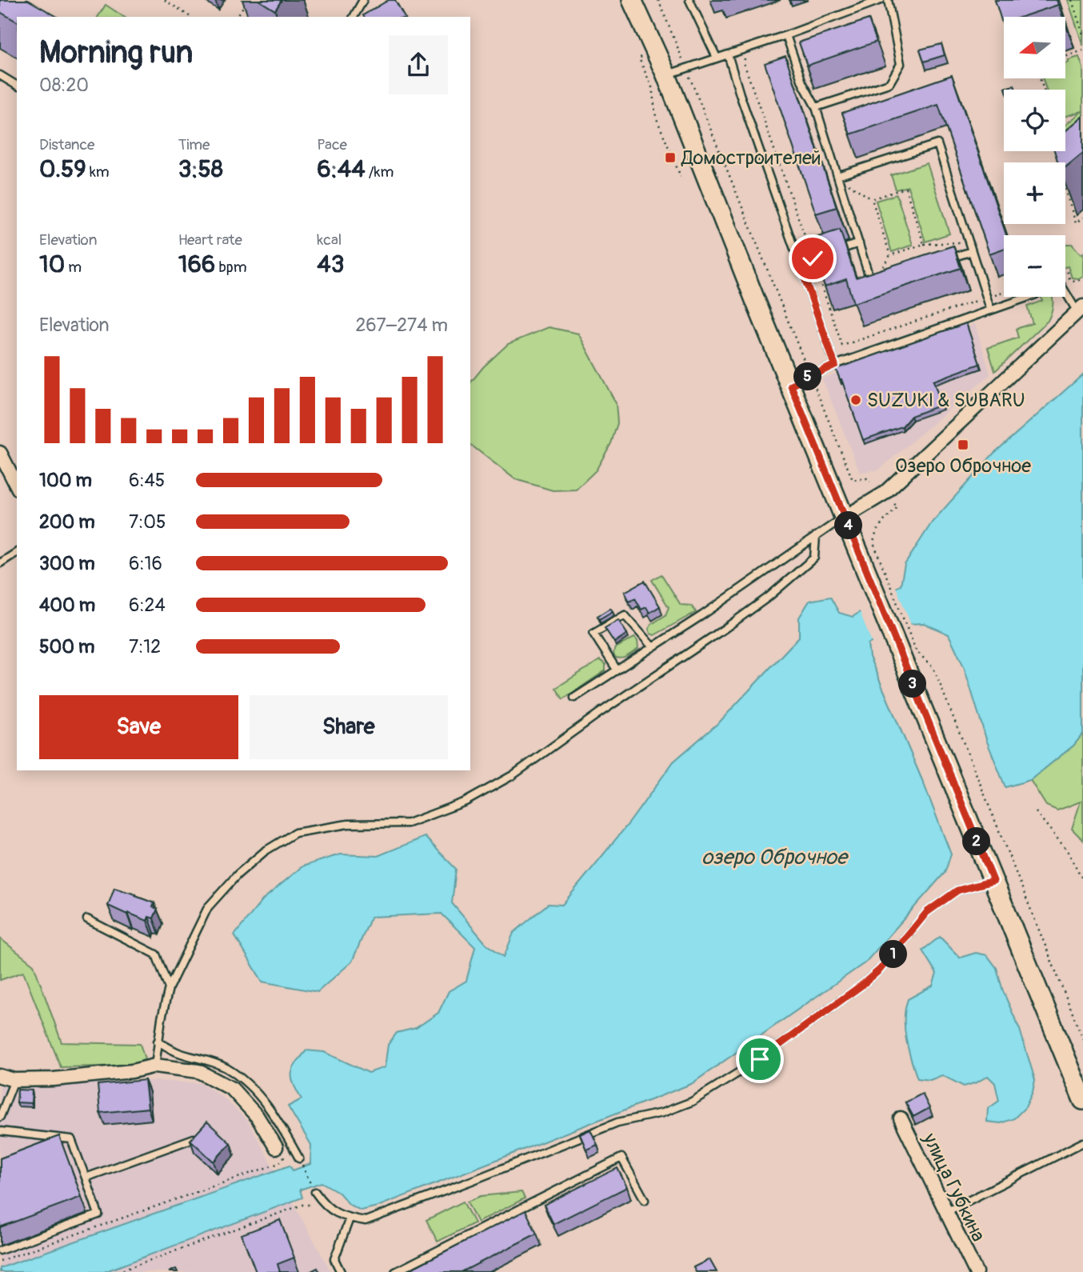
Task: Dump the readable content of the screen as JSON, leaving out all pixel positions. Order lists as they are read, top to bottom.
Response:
{
  "streets": {
    "street": ["улица Губкина"]
  },
  "water": ["озеро Оброчное"],
  "places": {
    "transit": ["Домостроителей", "Озеро Оброчное"],
    "other": ["SUZUKI & SUBARU"]
  },
  "north": "left",
  "page": {
    "map_buttons": ["+", "−"],
    "heading": ["Morning run", "08:20"],
    "stats": [
      ["Distance", "0.59 km"],
      ["Time", "3:58"],
      ["Pace", "6:44 /km"],
      ["Elevation", "10 m"],
      ["Heart rate", "166 bpm"],
      ["kcal", "43"]
    ],
    "chart": ["Elevation", "267–274 m"],
    "pins": [
      "5",
      "4",
      "3",
      "2",
      "1"
    ],
    "list": [
      {
        "name": "100 m",
        "note": "6:45"
      },
      {
        "name": "200 m",
        "note": "7:05"
      },
      {
        "name": "300 m",
        "note": "6:16"
      },
      {
        "name": "400 m",
        "note": "6:24"
      },
      {
        "name": "500 m",
        "note": "7:12"
      }
    ],
    "buttons": ["Save", "Share"]
  }
}
